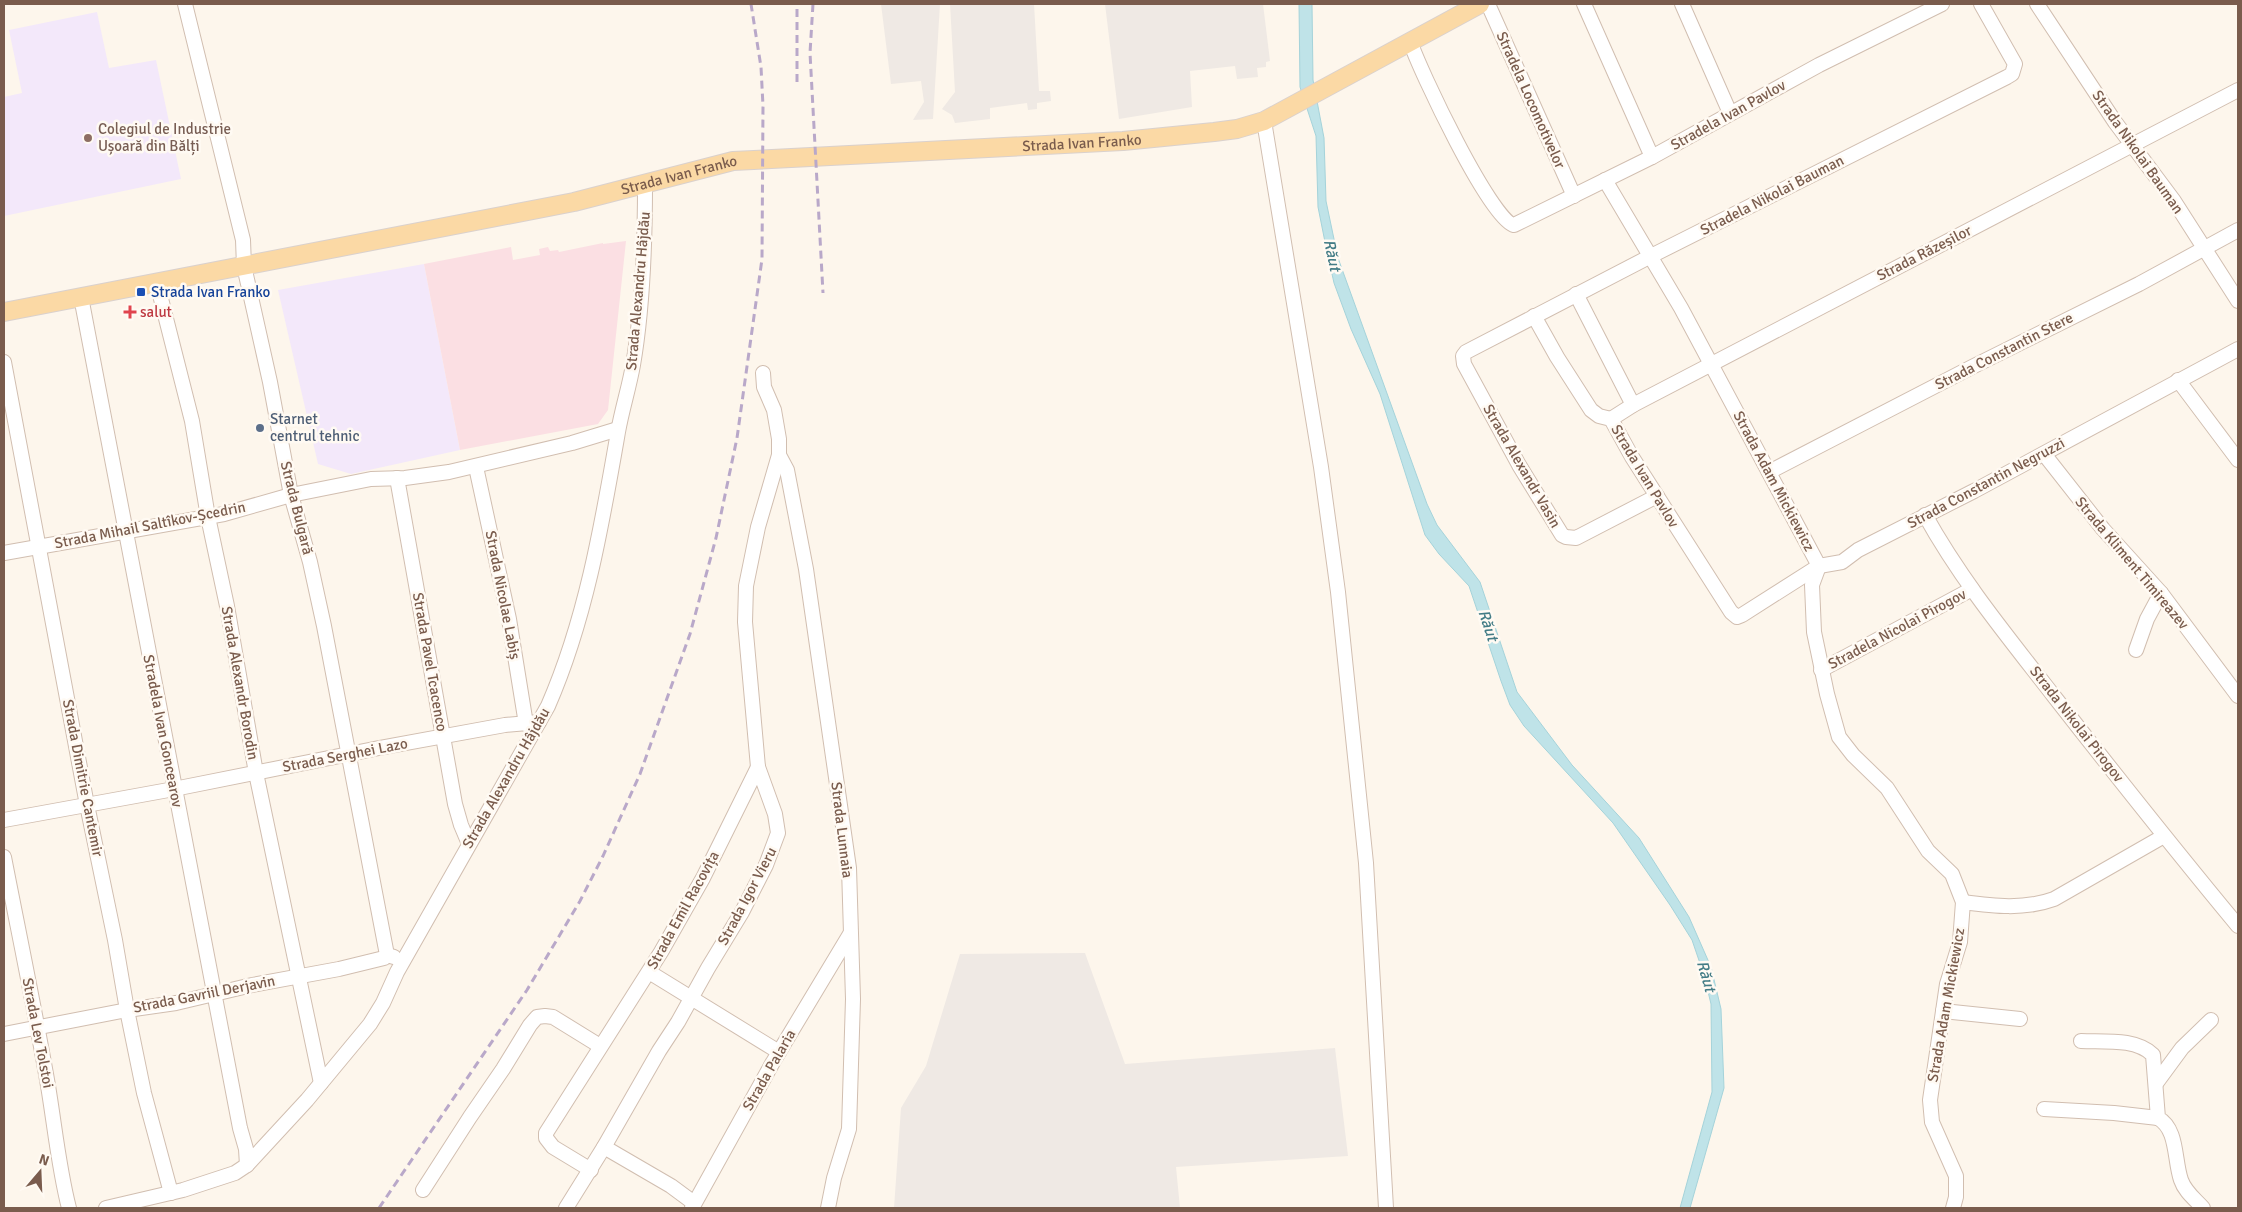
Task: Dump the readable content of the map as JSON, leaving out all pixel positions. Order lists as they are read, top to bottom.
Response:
{
  "streets": {
    "main road": ["Strada Ivan Franko"],
    "street": [
      "Stradela Locomotivelor",
      "Stradela Ivan Pavlov",
      "Strada Nikolai Bauman",
      "Stradela Nikolai Bauman",
      "Strada Răzeșilor",
      "Strada Alexandru Hâjdău",
      "Strada Constantin Stere",
      "Strada Alexandr Vasin",
      "Strada Ivan Pavlov",
      "Strada Adam Mickiewicz",
      "Strada Constantin Negruzzi",
      "Strada Bulgară",
      "Strada Mihail Saltîkov-Șcedrin",
      "Strada Kliment Timireazev",
      "Strada Nicolae Labiș",
      "Stradela Nicolai Pirogov",
      "Strada Pavel Tcacenco",
      "Strada Alexandr Borodin",
      "Strada Nikolai Pirogov",
      "Stradela Ivan Goncearov",
      "Strada Serghei Lazo",
      "Strada Dimitrie Cantemir",
      "Strada Lunnaia",
      "Strada Igor Vieru",
      "Strada Emil Racovița",
      "Strada Gavriil Derjavin",
      "Strada Lev Tolstoi",
      "Strada Palaria"
    ]
  },
  "crossings": [
    ["Stradela Locomotivelor", "Stradela Ivan Pavlov"],
    ["Stradela Ivan Pavlov", "Strada Ivan Franko"],
    ["Stradela Ivan Pavlov", "Strada Adam Mickiewicz"],
    ["Strada Ivan Franko", "Strada Alexandru Hâjdău"],
    ["Strada Ivan Franko", "Strada Bulgară"],
    ["Strada Ivan Franko", "Strada Alexandr Borodin"],
    ["Strada Ivan Franko", "Stradela Ivan Goncearov"],
    ["Strada Nikolai Bauman", "Strada Răzeșilor"],
    ["Strada Nikolai Bauman", "Strada Constantin Stere"],
    ["Stradela Nikolai Bauman", "Strada Alexandr Vasin"],
    ["Stradela Nikolai Bauman", "Strada Ivan Pavlov"],
    ["Stradela Nikolai Bauman", "Strada Adam Mickiewicz"],
    ["Strada Răzeșilor", "Strada Ivan Pavlov"],
    ["Strada Răzeșilor", "Strada Adam Mickiewicz"],
    ["Strada Alexandru Hâjdău", "Strada Mihail Saltîkov-Șcedrin"],
    ["Strada Alexandru Hâjdău", "Strada Nicolae Labiș"],
    ["Strada Alexandru Hâjdău", "Strada Pavel Tcacenco"],
    ["Strada Alexandru Hâjdău", "Strada Alexandr Borodin"],
    ["Strada Alexandru Hâjdău", "Stradela Ivan Goncearov"],
    ["Strada Alexandru Hâjdău", "Strada Serghei Lazo"],
    ["Strada Alexandru Hâjdău", "Strada Dimitrie Cantemir"],
    ["Strada Constantin Stere", "Strada Adam Mickiewicz"],
    ["Strada Alexandr Vasin", "Strada Ivan Pavlov"],
    ["Strada Ivan Pavlov", "Strada Constantin Negruzzi"],
    ["Strada Adam Mickiewicz", "Strada Constantin Negruzzi"],
    ["Strada Adam Mickiewicz", "Stradela Nicolai Pirogov"],
    ["Strada Constantin Negruzzi", "Strada Kliment Timireazev"],
    ["Strada Constantin Negruzzi", "Strada Nikolai Pirogov"],
    ["Strada Bulgară", "Strada Mihail Saltîkov-Șcedrin"],
    ["Strada Bulgară", "Strada Serghei Lazo"],
    ["Strada Bulgară", "Strada Gavriil Derjavin"],
    ["Strada Mihail Saltîkov-Șcedrin", "Strada Nicolae Labiș"],
    ["Strada Mihail Saltîkov-Șcedrin", "Strada Pavel Tcacenco"],
    ["Strada Mihail Saltîkov-Șcedrin", "Strada Alexandr Borodin"],
    ["Strada Mihail Saltîkov-Șcedrin", "Stradela Ivan Goncearov"],
    ["Strada Mihail Saltîkov-Șcedrin", "Strada Dimitrie Cantemir"],
    ["Strada Nicolae Labiș", "Strada Serghei Lazo"],
    ["Stradela Nicolai Pirogov", "Strada Nikolai Pirogov"],
    ["Strada Pavel Tcacenco", "Strada Serghei Lazo"],
    ["Strada Alexandr Borodin", "Strada Serghei Lazo"],
    ["Strada Alexandr Borodin", "Strada Gavriil Derjavin"],
    ["Stradela Ivan Goncearov", "Strada Serghei Lazo"],
    ["Stradela Ivan Goncearov", "Strada Gavriil Derjavin"],
    ["Strada Serghei Lazo", "Strada Dimitrie Cantemir"],
    ["Strada Dimitrie Cantemir", "Strada Gavriil Derjavin"],
    ["Strada Lunnaia", "Strada Igor Vieru"],
    ["Strada Lunnaia", "Strada Palaria"],
    ["Strada Igor Vieru", "Strada Emil Racovița"],
    ["Strada Gavriil Derjavin", "Strada Lev Tolstoi"]
  ],
  "water": ["Răut"],
  "places": {
    "other": ["Colegiul de Industrie Ușoară din Bălți", "Starnet centrul tehnic"],
    "transit": ["Strada Ivan Franko"],
    "health": ["salut"]
  },
  "north": "top"
}
